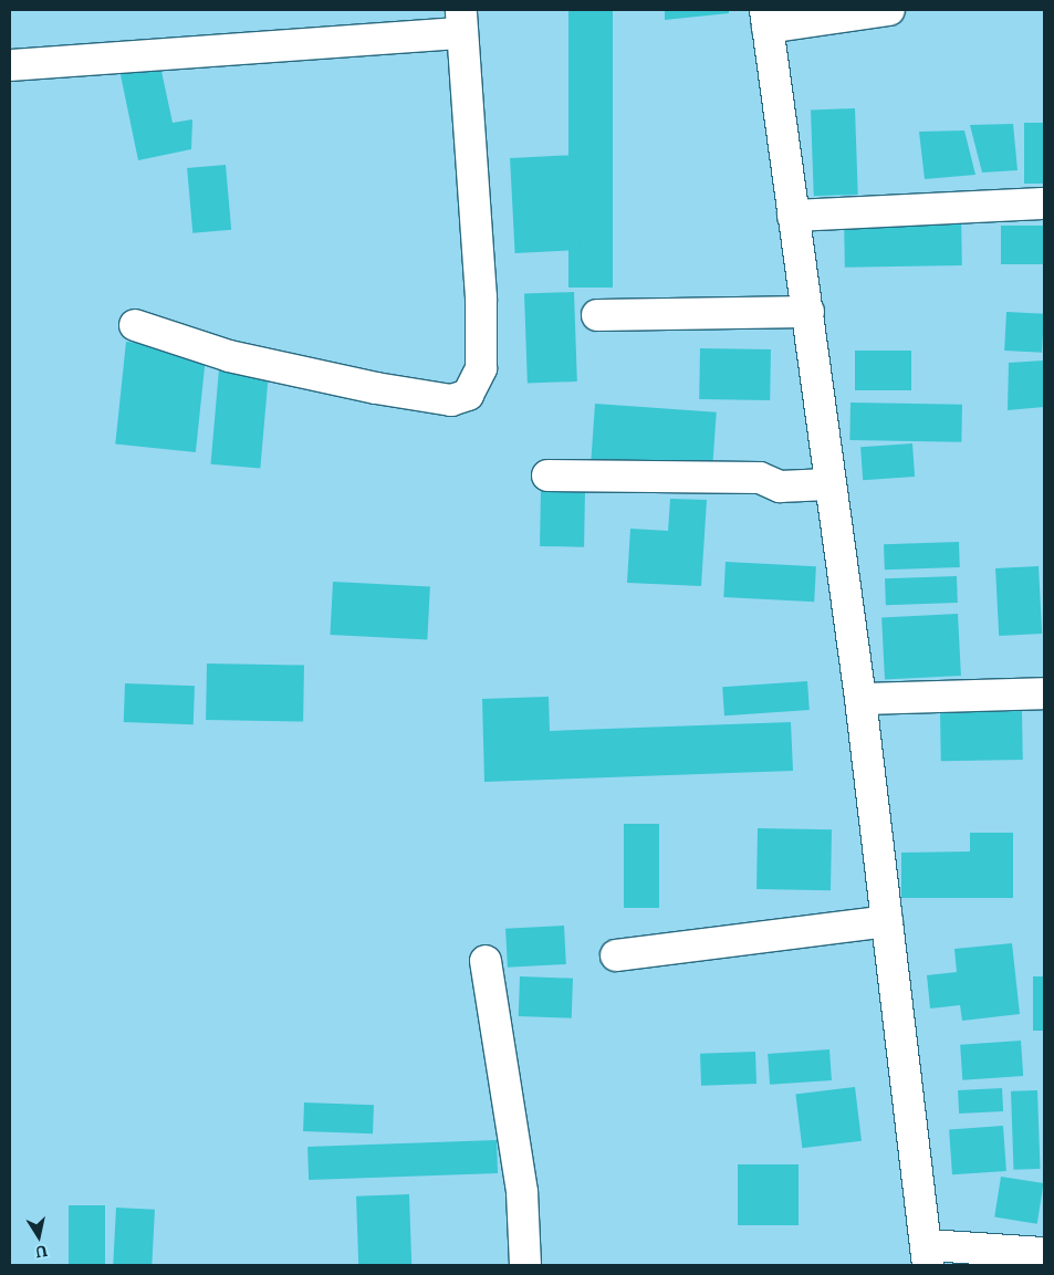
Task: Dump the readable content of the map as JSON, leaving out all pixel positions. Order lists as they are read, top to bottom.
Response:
{
  "north": "bottom"
}
